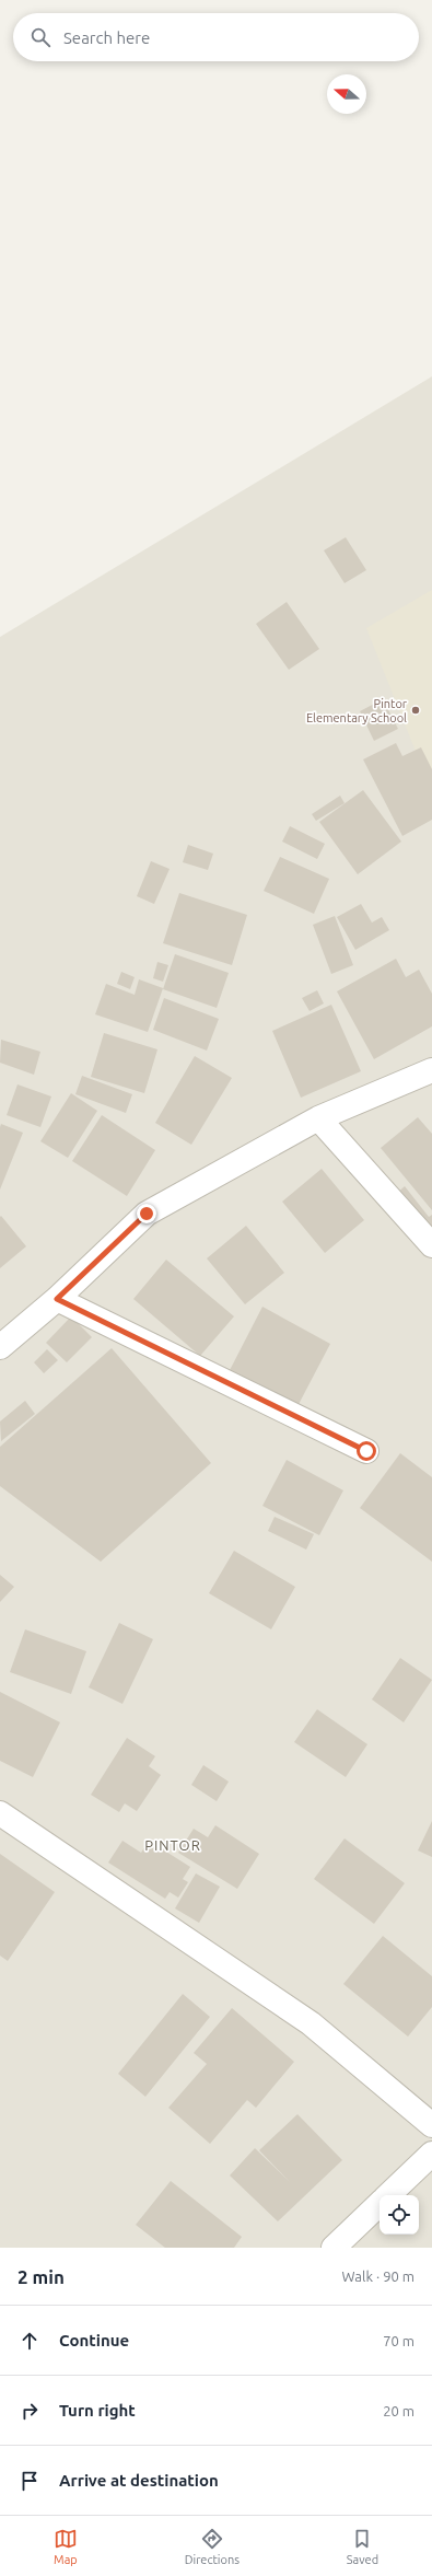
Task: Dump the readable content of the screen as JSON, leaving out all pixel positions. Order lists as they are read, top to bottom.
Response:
{
  "districts": ["PINTOR"],
  "places": ["Pintor Elementary School"],
  "north": "left",
  "page": {
    "search": "Search here",
    "heading": ["2 min", "Walk · 90 m"],
    "list": [
      ["Continue", "70 m"],
      ["Turn right", "20 m"],
      "Arrive at destination"
    ],
    "nav": ["Map", "Directions", "Saved"]
  }
}
